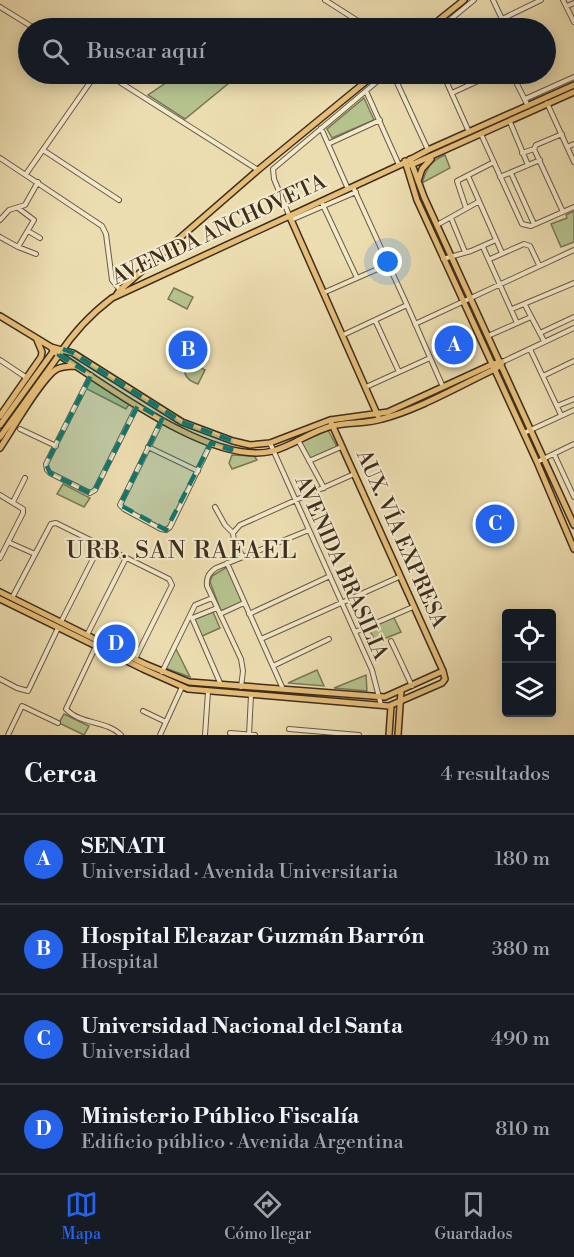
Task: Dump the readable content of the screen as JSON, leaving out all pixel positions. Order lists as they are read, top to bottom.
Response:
{
  "streets": {
    "main road": ["AVENIDA ANCHOVETA", "AUX. VÍA EXPRESA"],
    "street": ["AVENIDA BRASILIA"]
  },
  "districts": ["URB. SAN RAFAEL"],
  "page": {
    "search": "Buscar aquí",
    "pins": [
      "A",
      "B",
      "C",
      "D"
    ],
    "heading": ["Cerca", "4 resultados"],
    "list": [
      {
        "mark": "A",
        "name": "SENATI",
        "note": "Universidad · Avenida Universitaria",
        "value": "180 m"
      },
      {
        "mark": "B",
        "name": "Hospital Eleazar Guzmán Barrón",
        "note": "Hospital",
        "value": "380 m"
      },
      {
        "mark": "C",
        "name": "Universidad Nacional del Santa",
        "note": "Universidad",
        "value": "490 m"
      },
      {
        "mark": "D",
        "name": "Ministerio Público Fiscalía",
        "note": "Edificio público · Avenida Argentina",
        "value": "810 m"
      }
    ],
    "nav": ["Mapa", "Cómo llegar", "Guardados"]
  }
}
